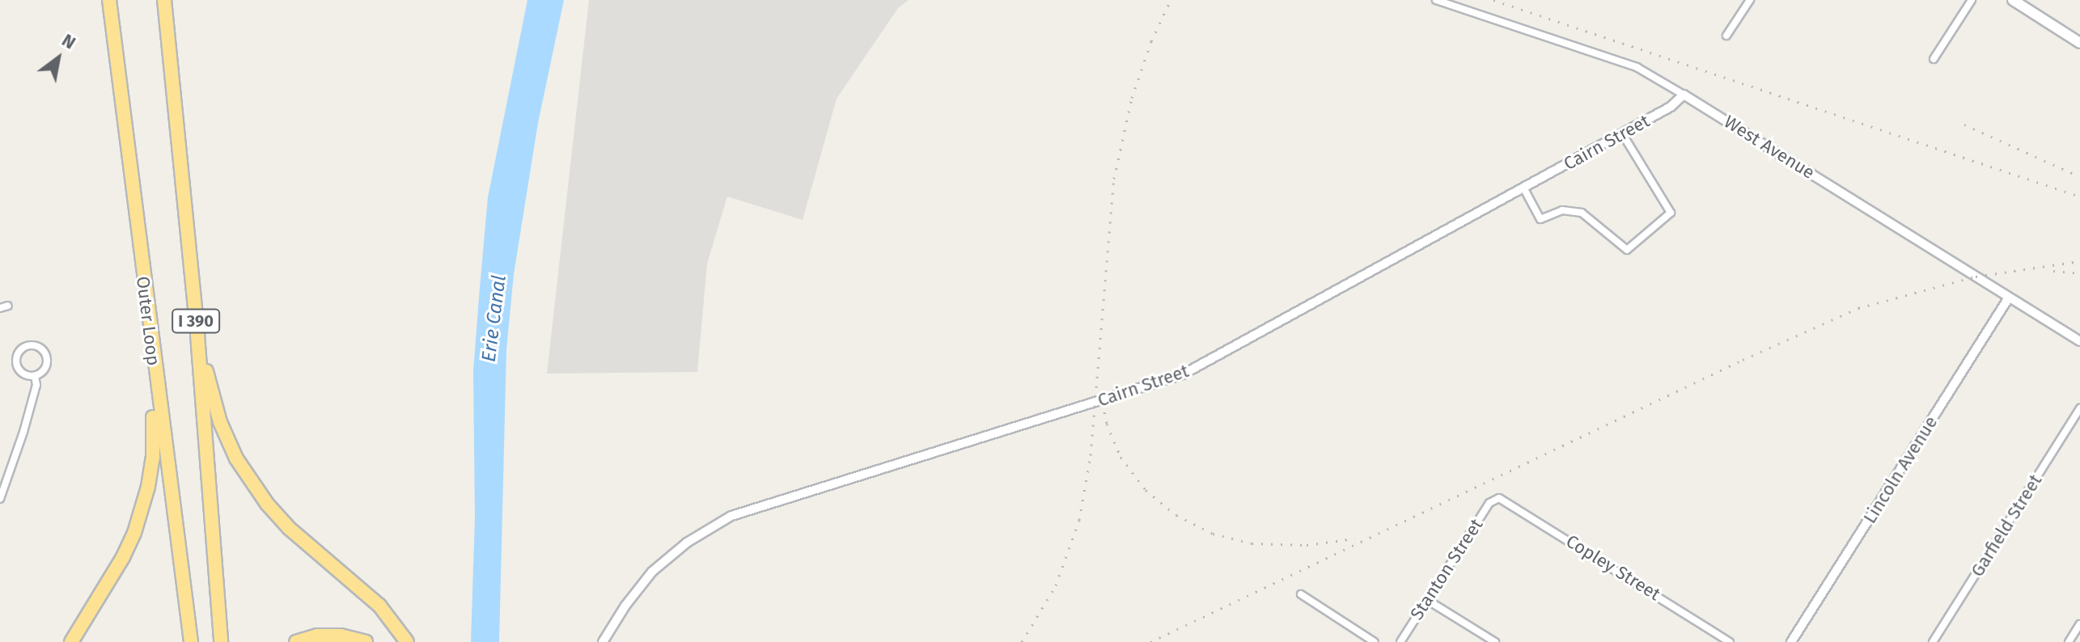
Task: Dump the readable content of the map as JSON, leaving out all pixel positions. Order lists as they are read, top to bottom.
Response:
{
  "streets": {
    "highway": ["Outer Loop", "I 390"],
    "street": [
      "Cairn Street",
      "West Avenue",
      "Lincoln Avenue",
      "Garfield Street",
      "Copley Street",
      "Stanton Street"
    ]
  },
  "crossings": [
    ["Cairn Street", "West Avenue"],
    ["West Avenue", "Lincoln Avenue"],
    ["Copley Street", "Stanton Street"]
  ],
  "water": ["Erie Canal"],
  "north": "top right"
}
